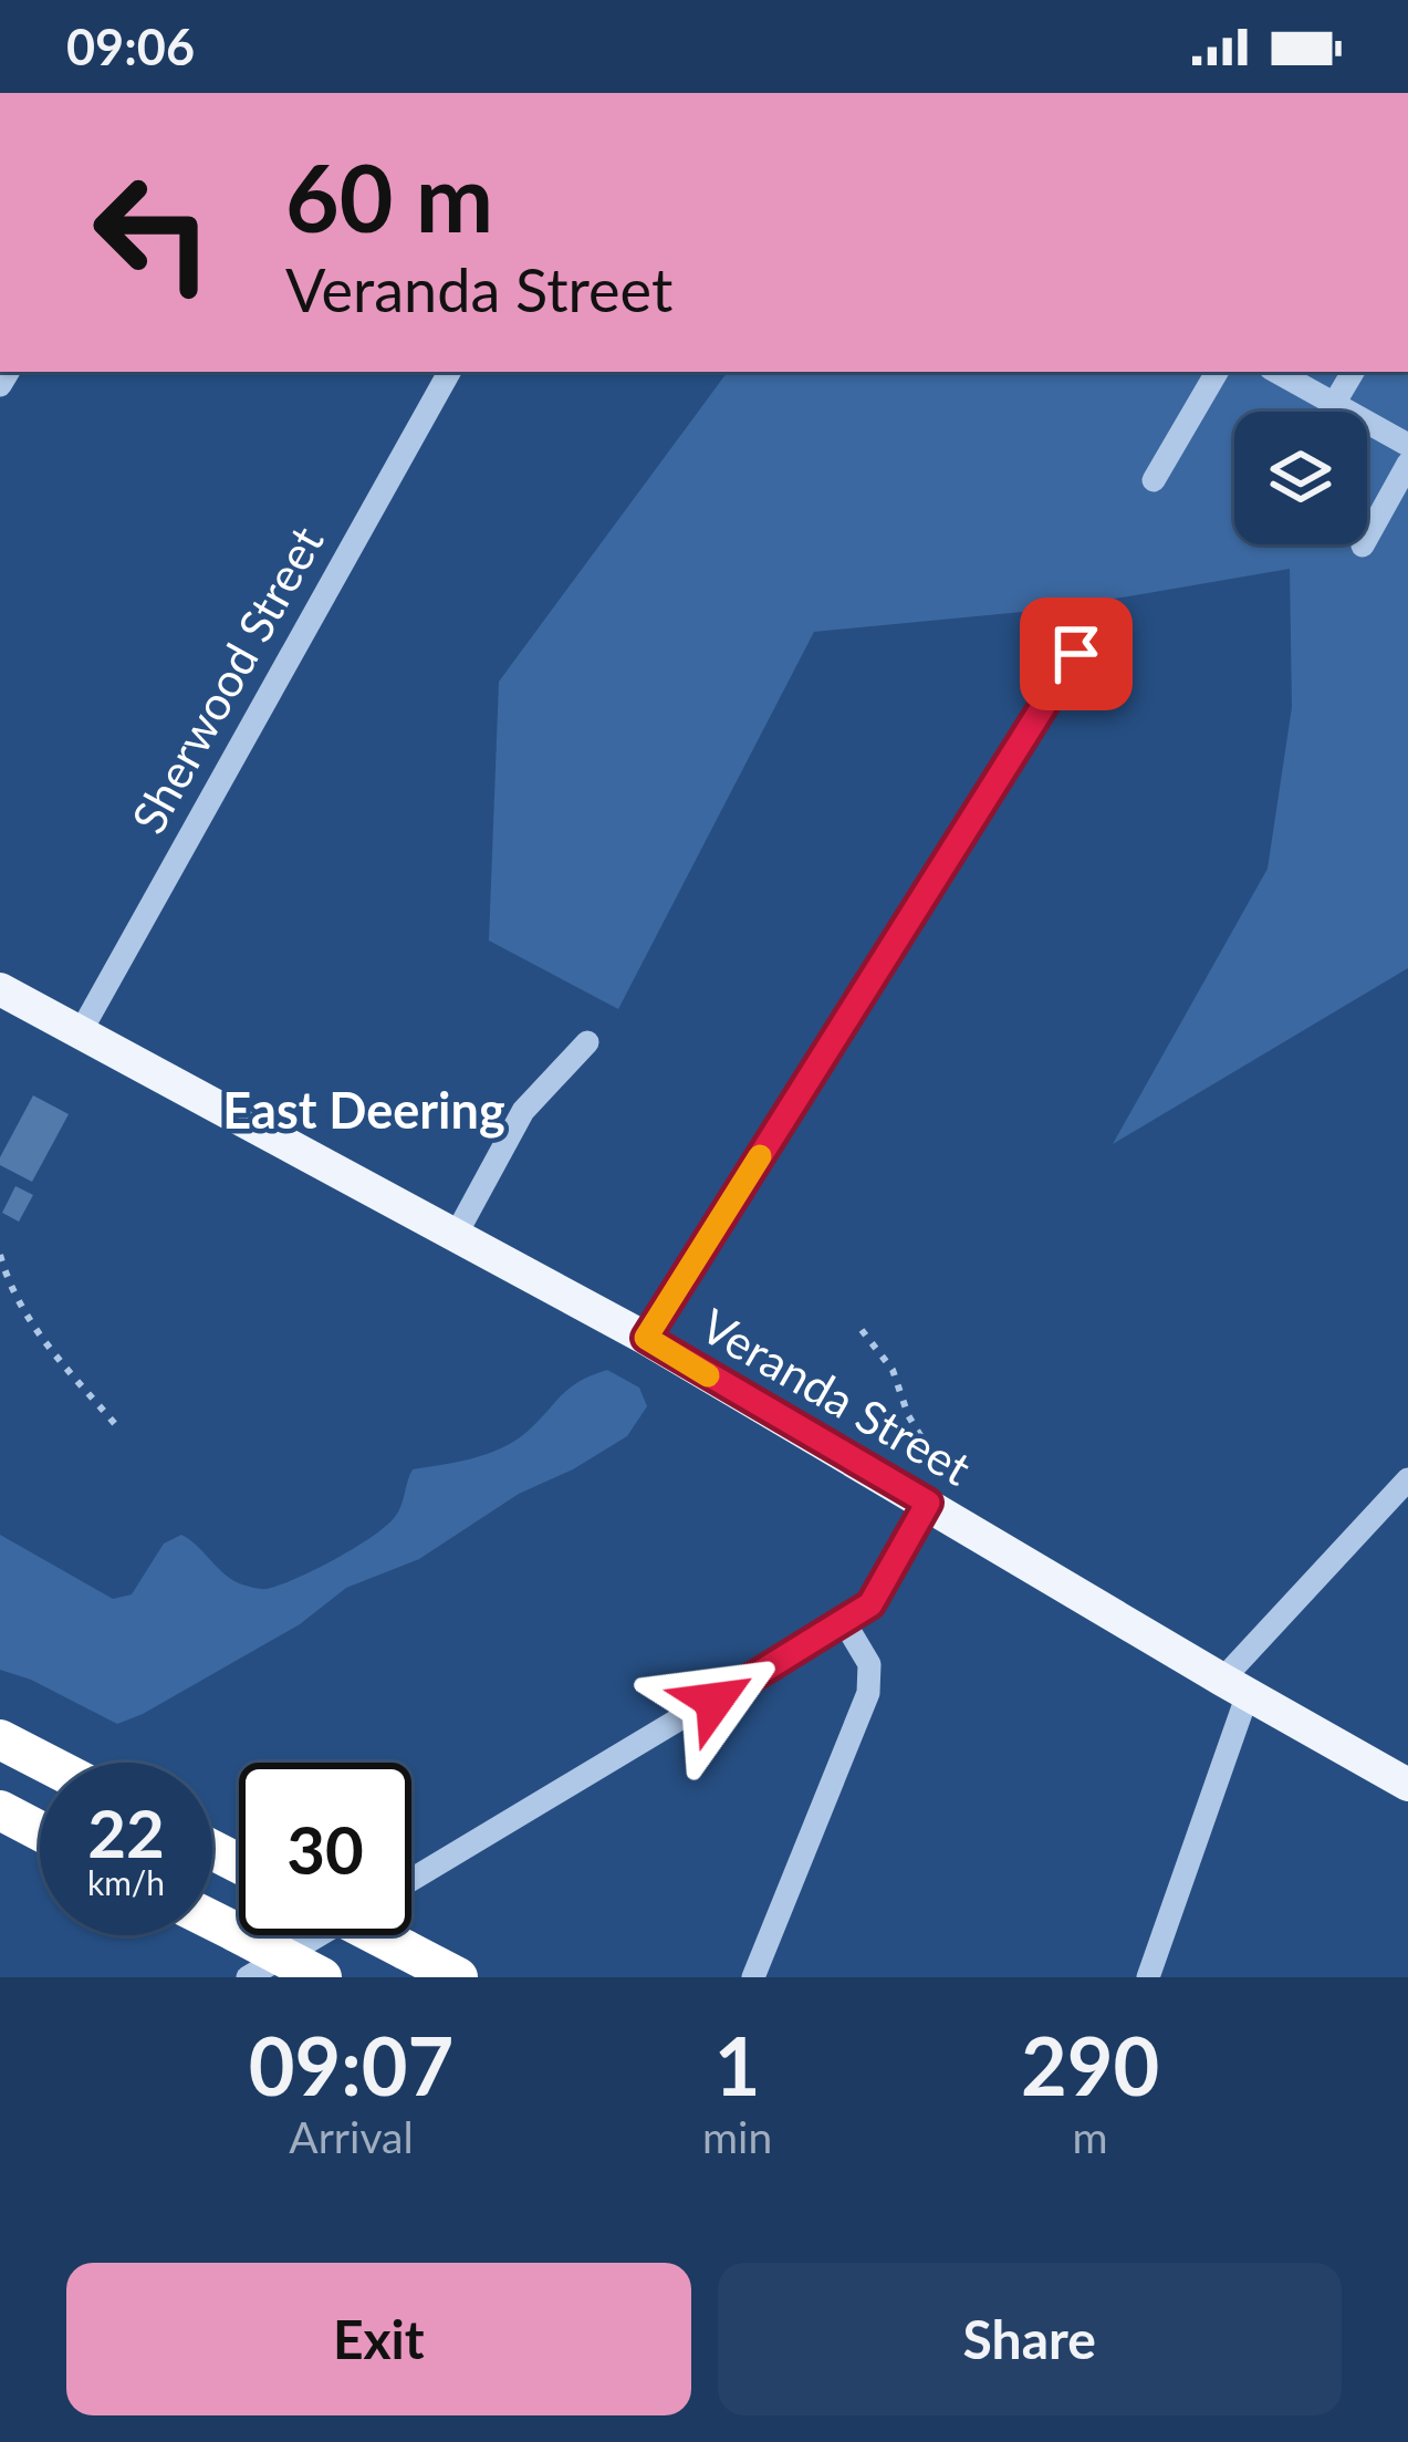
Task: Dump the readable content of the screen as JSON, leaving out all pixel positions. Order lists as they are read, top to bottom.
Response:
{
  "streets": {
    "main road": ["Veranda Street"],
    "street": ["Sherwood Street"]
  },
  "crossings": [
    ["Sherwood Street", "Veranda Street"]
  ],
  "districts": ["East Deering"],
  "page": {
    "status": "09:06",
    "turn": ["60 m", "Veranda Street"],
    "speed": "22 km/h",
    "limit": "30",
    "eta": [
      "09:07",
      "Arrival",
      "1",
      "min",
      "290",
      "m"
    ],
    "buttons": ["Exit", "Share"]
  }
}
